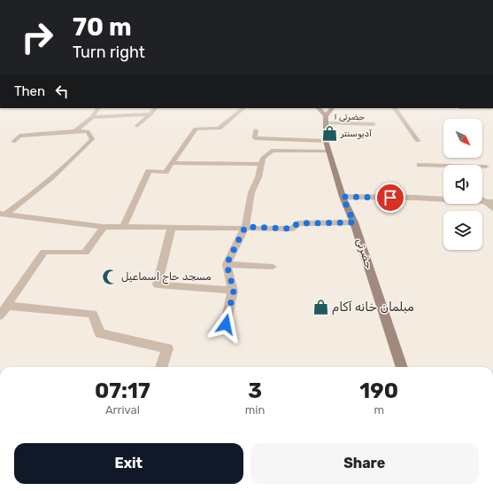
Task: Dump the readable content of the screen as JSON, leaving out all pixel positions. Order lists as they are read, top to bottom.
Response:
{
  "streets": {
    "main road": ["حضرتی"],
    "street": ["حضرتی ۱"]
  },
  "crossings": [
    ["حضرتی ۱", "حضرتی"]
  ],
  "places": {
    "shop": ["آدیوسنتر", "مبلمان خانه آکام"],
    "mosque": ["مسجد حاج اسماعیل"]
  },
  "north": "bottom right",
  "page": {
    "turn": ["70 m", "Turn right"],
    "then": "Then",
    "eta": [
      "07:17",
      "Arrival",
      "3",
      "min",
      "190",
      "m"
    ],
    "buttons": ["Exit", "Share"]
  }
}
